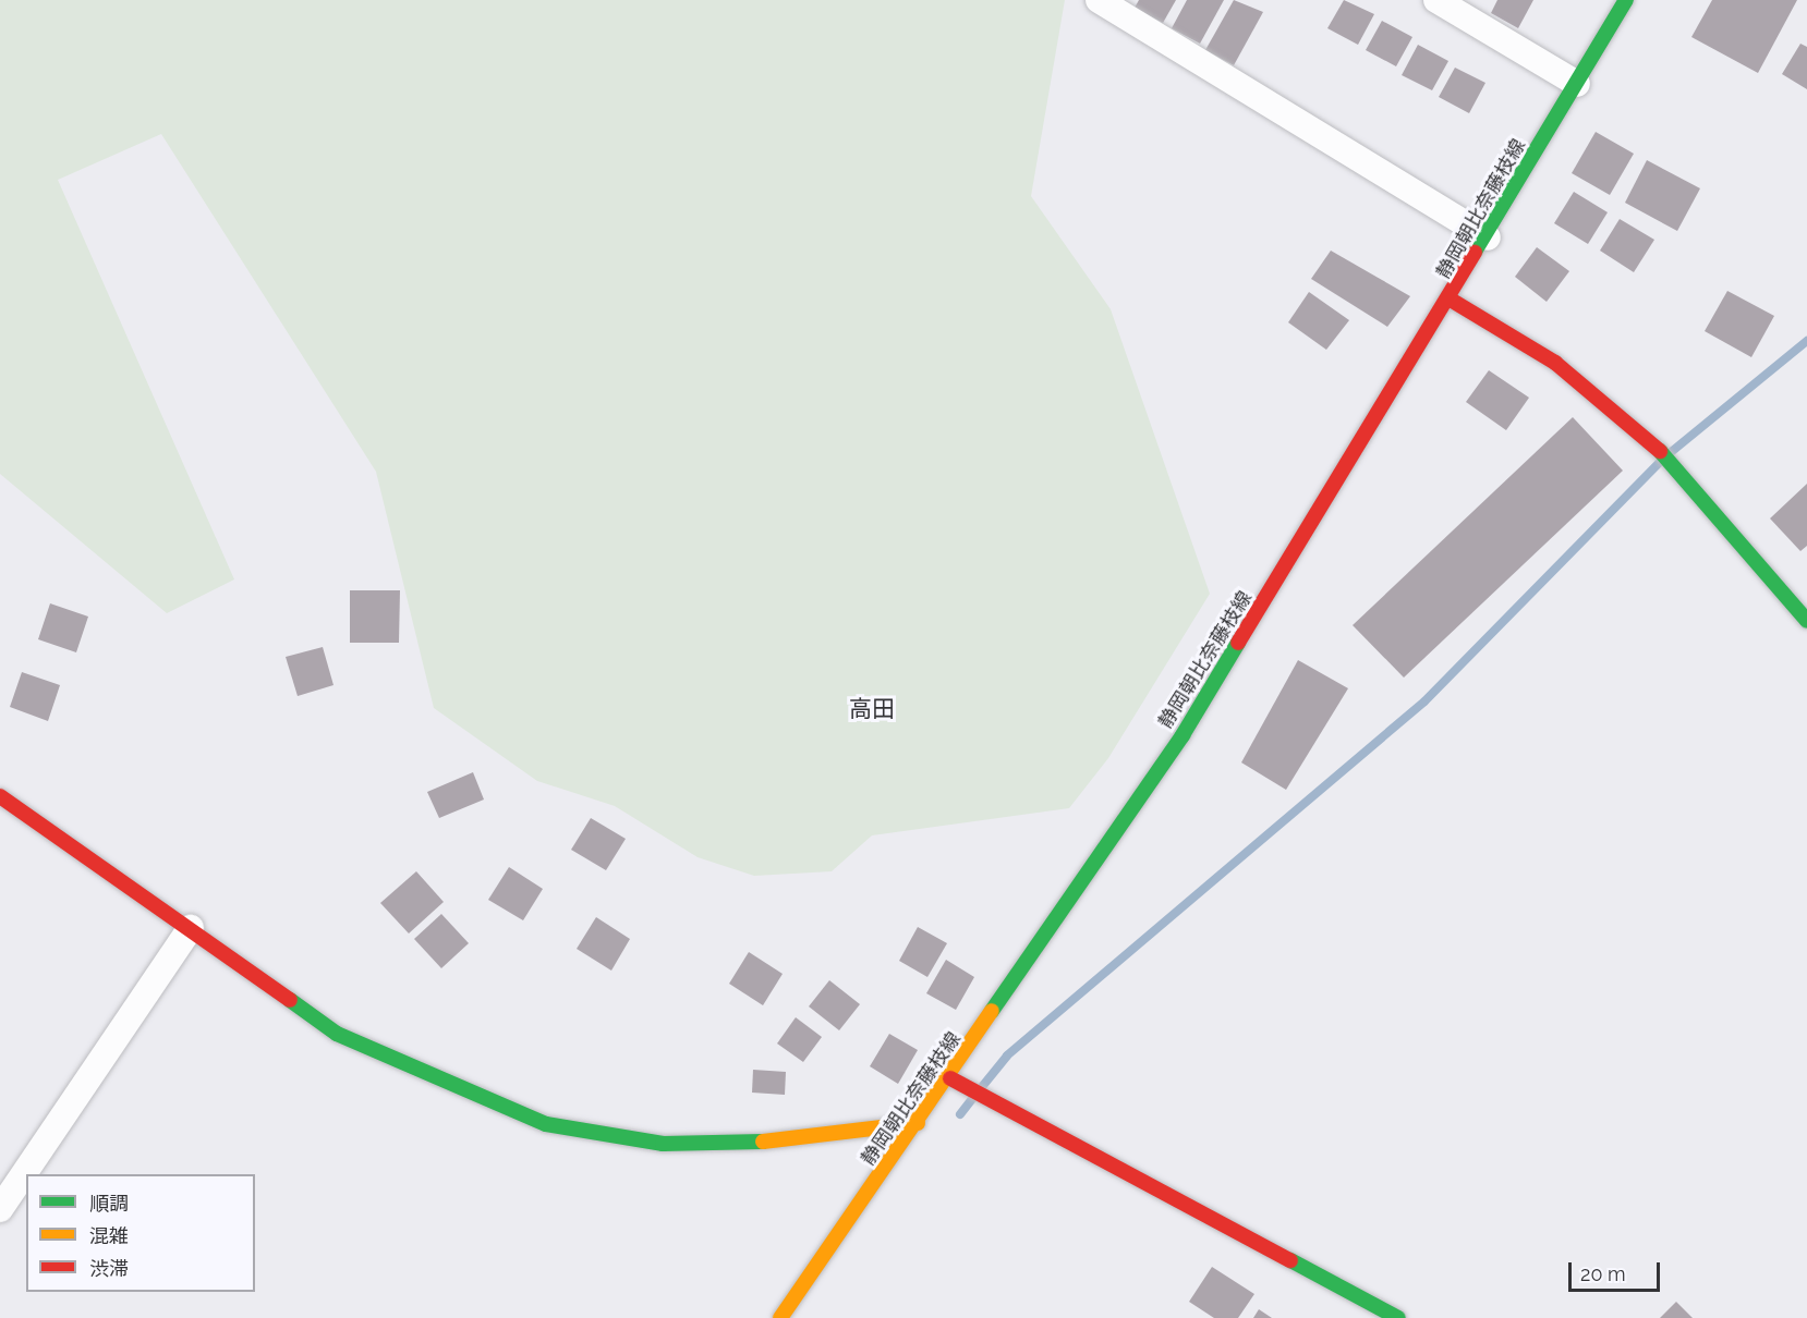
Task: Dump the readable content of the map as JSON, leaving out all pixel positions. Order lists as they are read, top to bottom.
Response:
{
  "streets": {
    "street": ["静岡朝比奈藤枝線"]
  },
  "districts": ["高田"],
  "legend": ["順調", "混雑", "渋滞"],
  "scale_bar": "20 m"
}
